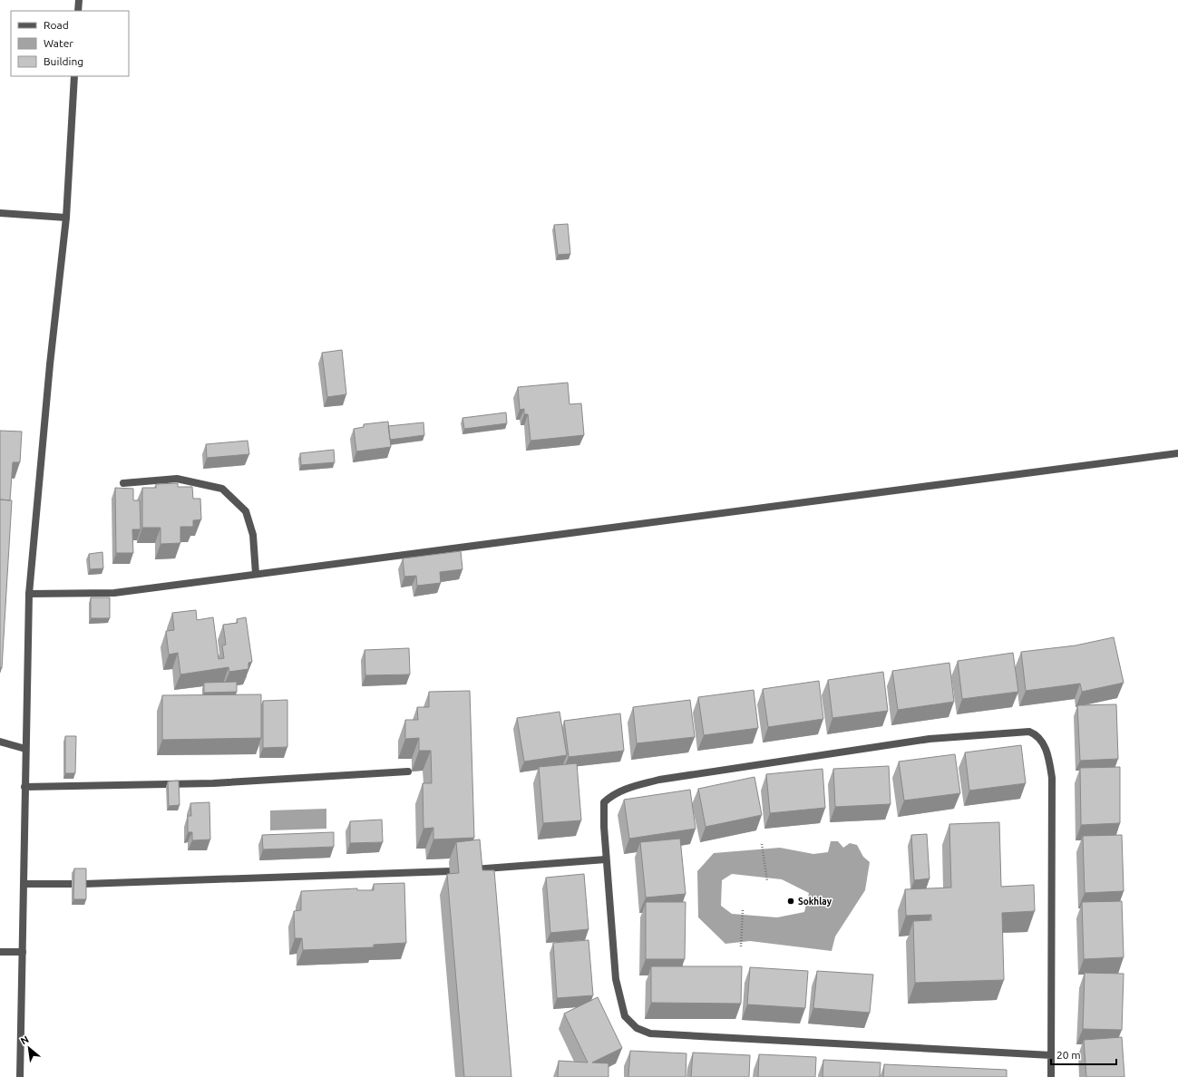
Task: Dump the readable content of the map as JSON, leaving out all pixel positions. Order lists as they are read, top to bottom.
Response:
{
  "places": ["Sokhlay"],
  "legend": ["Road", "Water", "Building"],
  "scale_bar": "20 m",
  "north": "top left"
}
